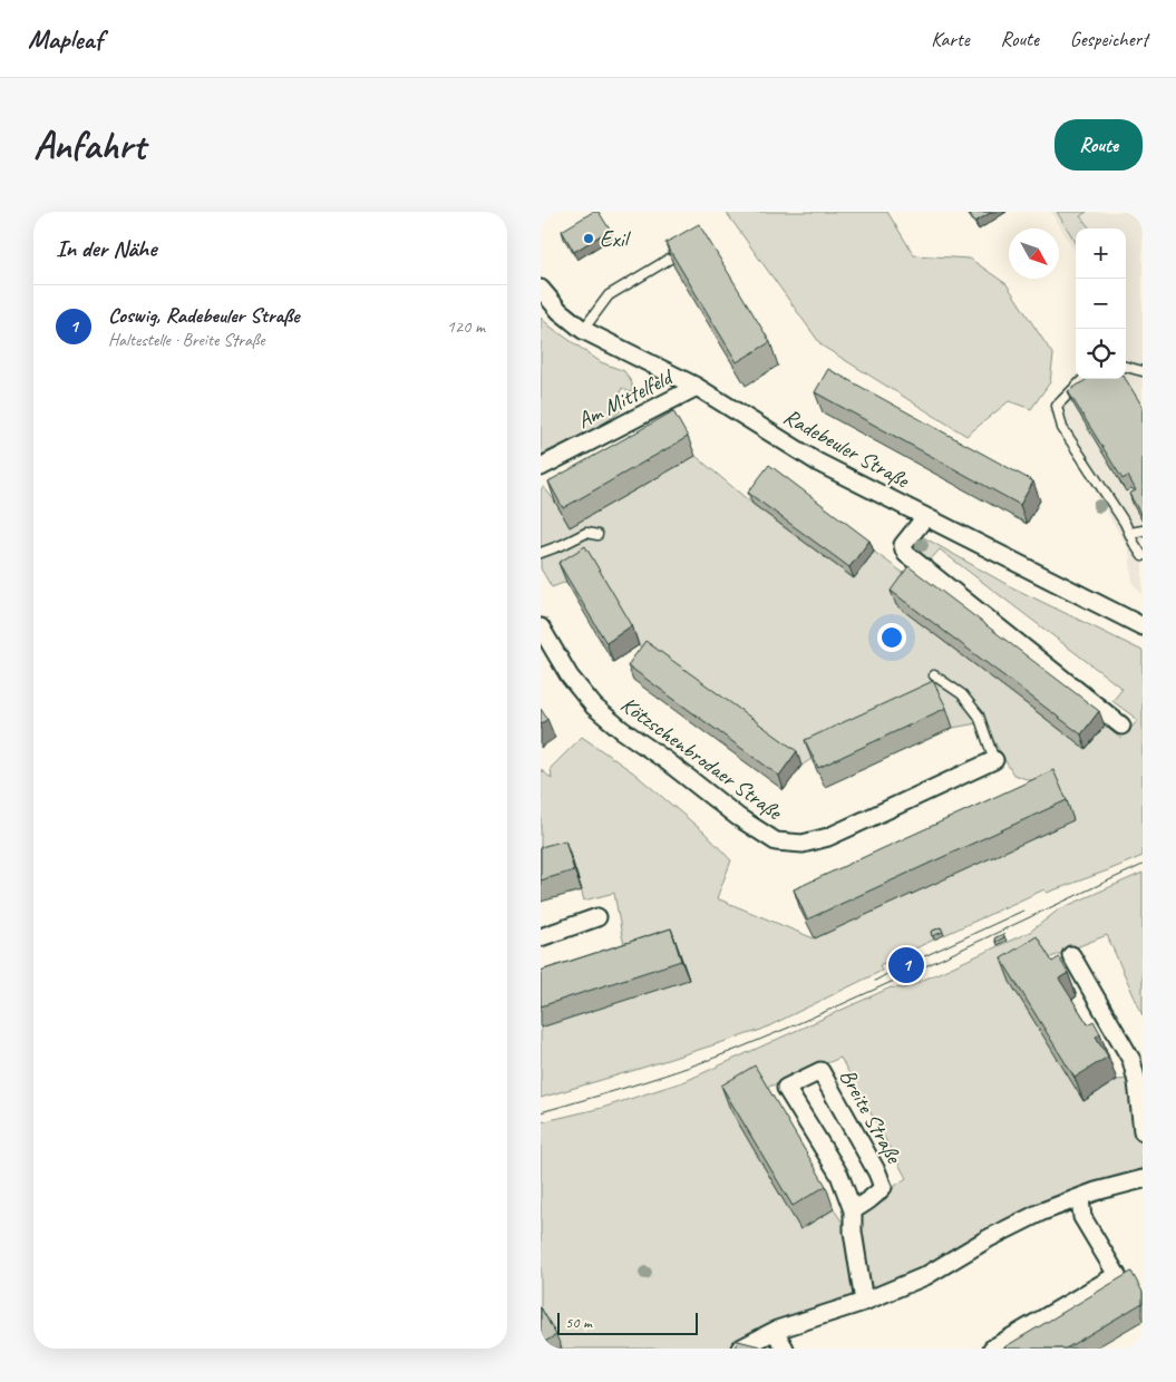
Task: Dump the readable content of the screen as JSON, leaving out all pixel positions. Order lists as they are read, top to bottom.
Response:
{
  "streets": {
    "street": [
      "Am Mittelfeld",
      "Radebeuler Straße",
      "Kötzschenbrodaer Straße",
      "Breite Straße"
    ]
  },
  "crossings": [
    ["Am Mittelfeld", "Radebeuler Straße"]
  ],
  "places": ["Exil"],
  "scale_bar": "50 m",
  "north": "bottom right",
  "page": {
    "header": "Mapleaf",
    "nav": ["Karte", "Route", "Gespeichert"],
    "buttons": "Route",
    "title": "Anfahrt",
    "heading": "In der Nähe",
    "map_buttons": ["+", "−"],
    "list": [
      {
        "mark": "1",
        "name": "Coswig, Radebeuler Straße",
        "note": "Haltestelle · Breite Straße",
        "value": "120 m"
      }
    ],
    "pins": "1",
    "scale": "50 m"
  }
}
